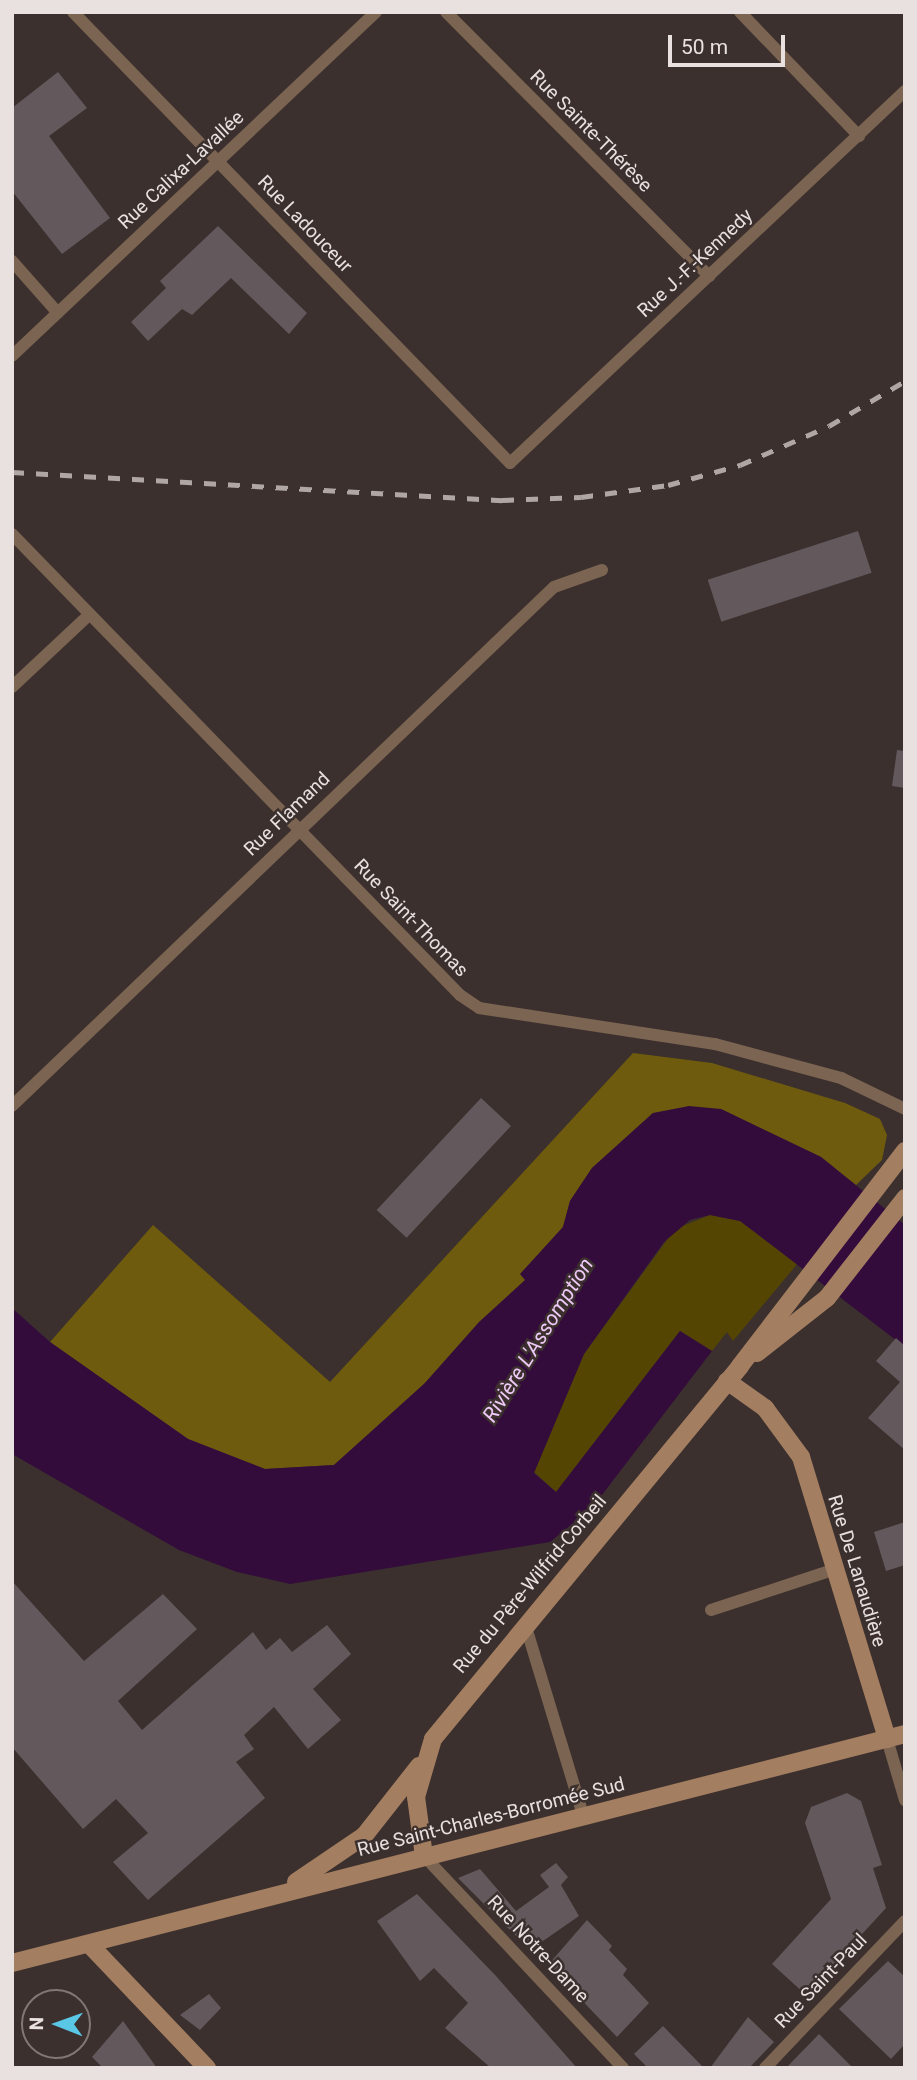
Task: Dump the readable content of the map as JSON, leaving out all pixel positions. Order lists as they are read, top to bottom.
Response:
{
  "streets": {
    "main road": ["Rue De Lanaudière", "Rue du Père-Wilfrid-Corbeil", "Rue Saint-Charles-Borromée Sud"],
    "street": [
      "Rue Sainte-Thérèse",
      "Rue Calixa-Lavallée",
      "Rue Ladouceur",
      "Rue J.-F.-Kennedy",
      "Rue Flamand",
      "Rue Saint-Thomas",
      "Rue Notre-Dame",
      "Rue Saint-Paul"
    ]
  },
  "crossings": [
    ["Rue Sainte-Thérèse", "Rue J.-F.-Kennedy"],
    ["Rue Calixa-Lavallée", "Rue Ladouceur"],
    ["Rue Ladouceur", "Rue J.-F.-Kennedy"],
    ["Rue Flamand", "Rue Saint-Thomas"],
    ["Rue De Lanaudière", "Rue du Père-Wilfrid-Corbeil"],
    ["Rue De Lanaudière", "Rue Saint-Charles-Borromée Sud"],
    ["Rue du Père-Wilfrid-Corbeil", "Rue Saint-Charles-Borromée Sud"],
    ["Rue du Père-Wilfrid-Corbeil", "Rue Notre-Dame"],
    ["Rue Saint-Charles-Borromée Sud", "Rue Notre-Dame"]
  ],
  "water": ["Rivière L'Assomption"],
  "scale_bar": "50 m",
  "north": "left"
}
